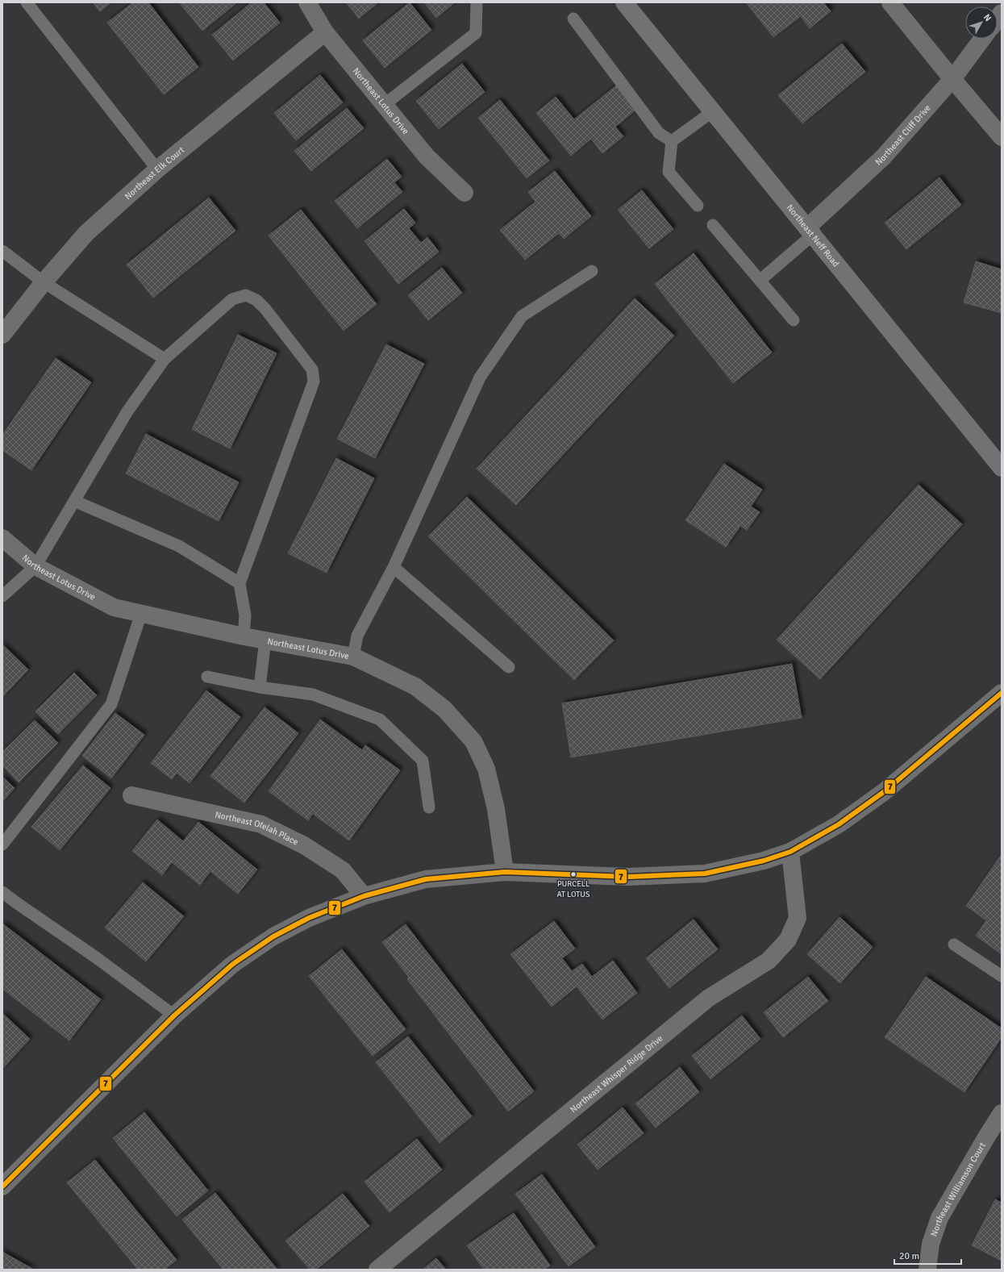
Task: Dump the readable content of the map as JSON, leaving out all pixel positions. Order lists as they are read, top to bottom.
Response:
{
  "streets": {
    "main road": ["Northeast Neff Road"],
    "street": [
      "Northeast Lotus Drive",
      "Northeast Cliff Drive",
      "Northeast Elk Court",
      "Northeast Otelah Place",
      "Northeast Whisper Ridge Drive",
      "Northeast Williamson Court"
    ]
  },
  "crossings": [
    ["Northeast Lotus Drive", "Northeast Elk Court"],
    ["Northeast Cliff Drive", "Northeast Neff Road"]
  ],
  "places": ["PURCELL AT LOTUS"],
  "lines": ["transit line 7"],
  "scale_bar": "20 m",
  "north": "top right"
}
